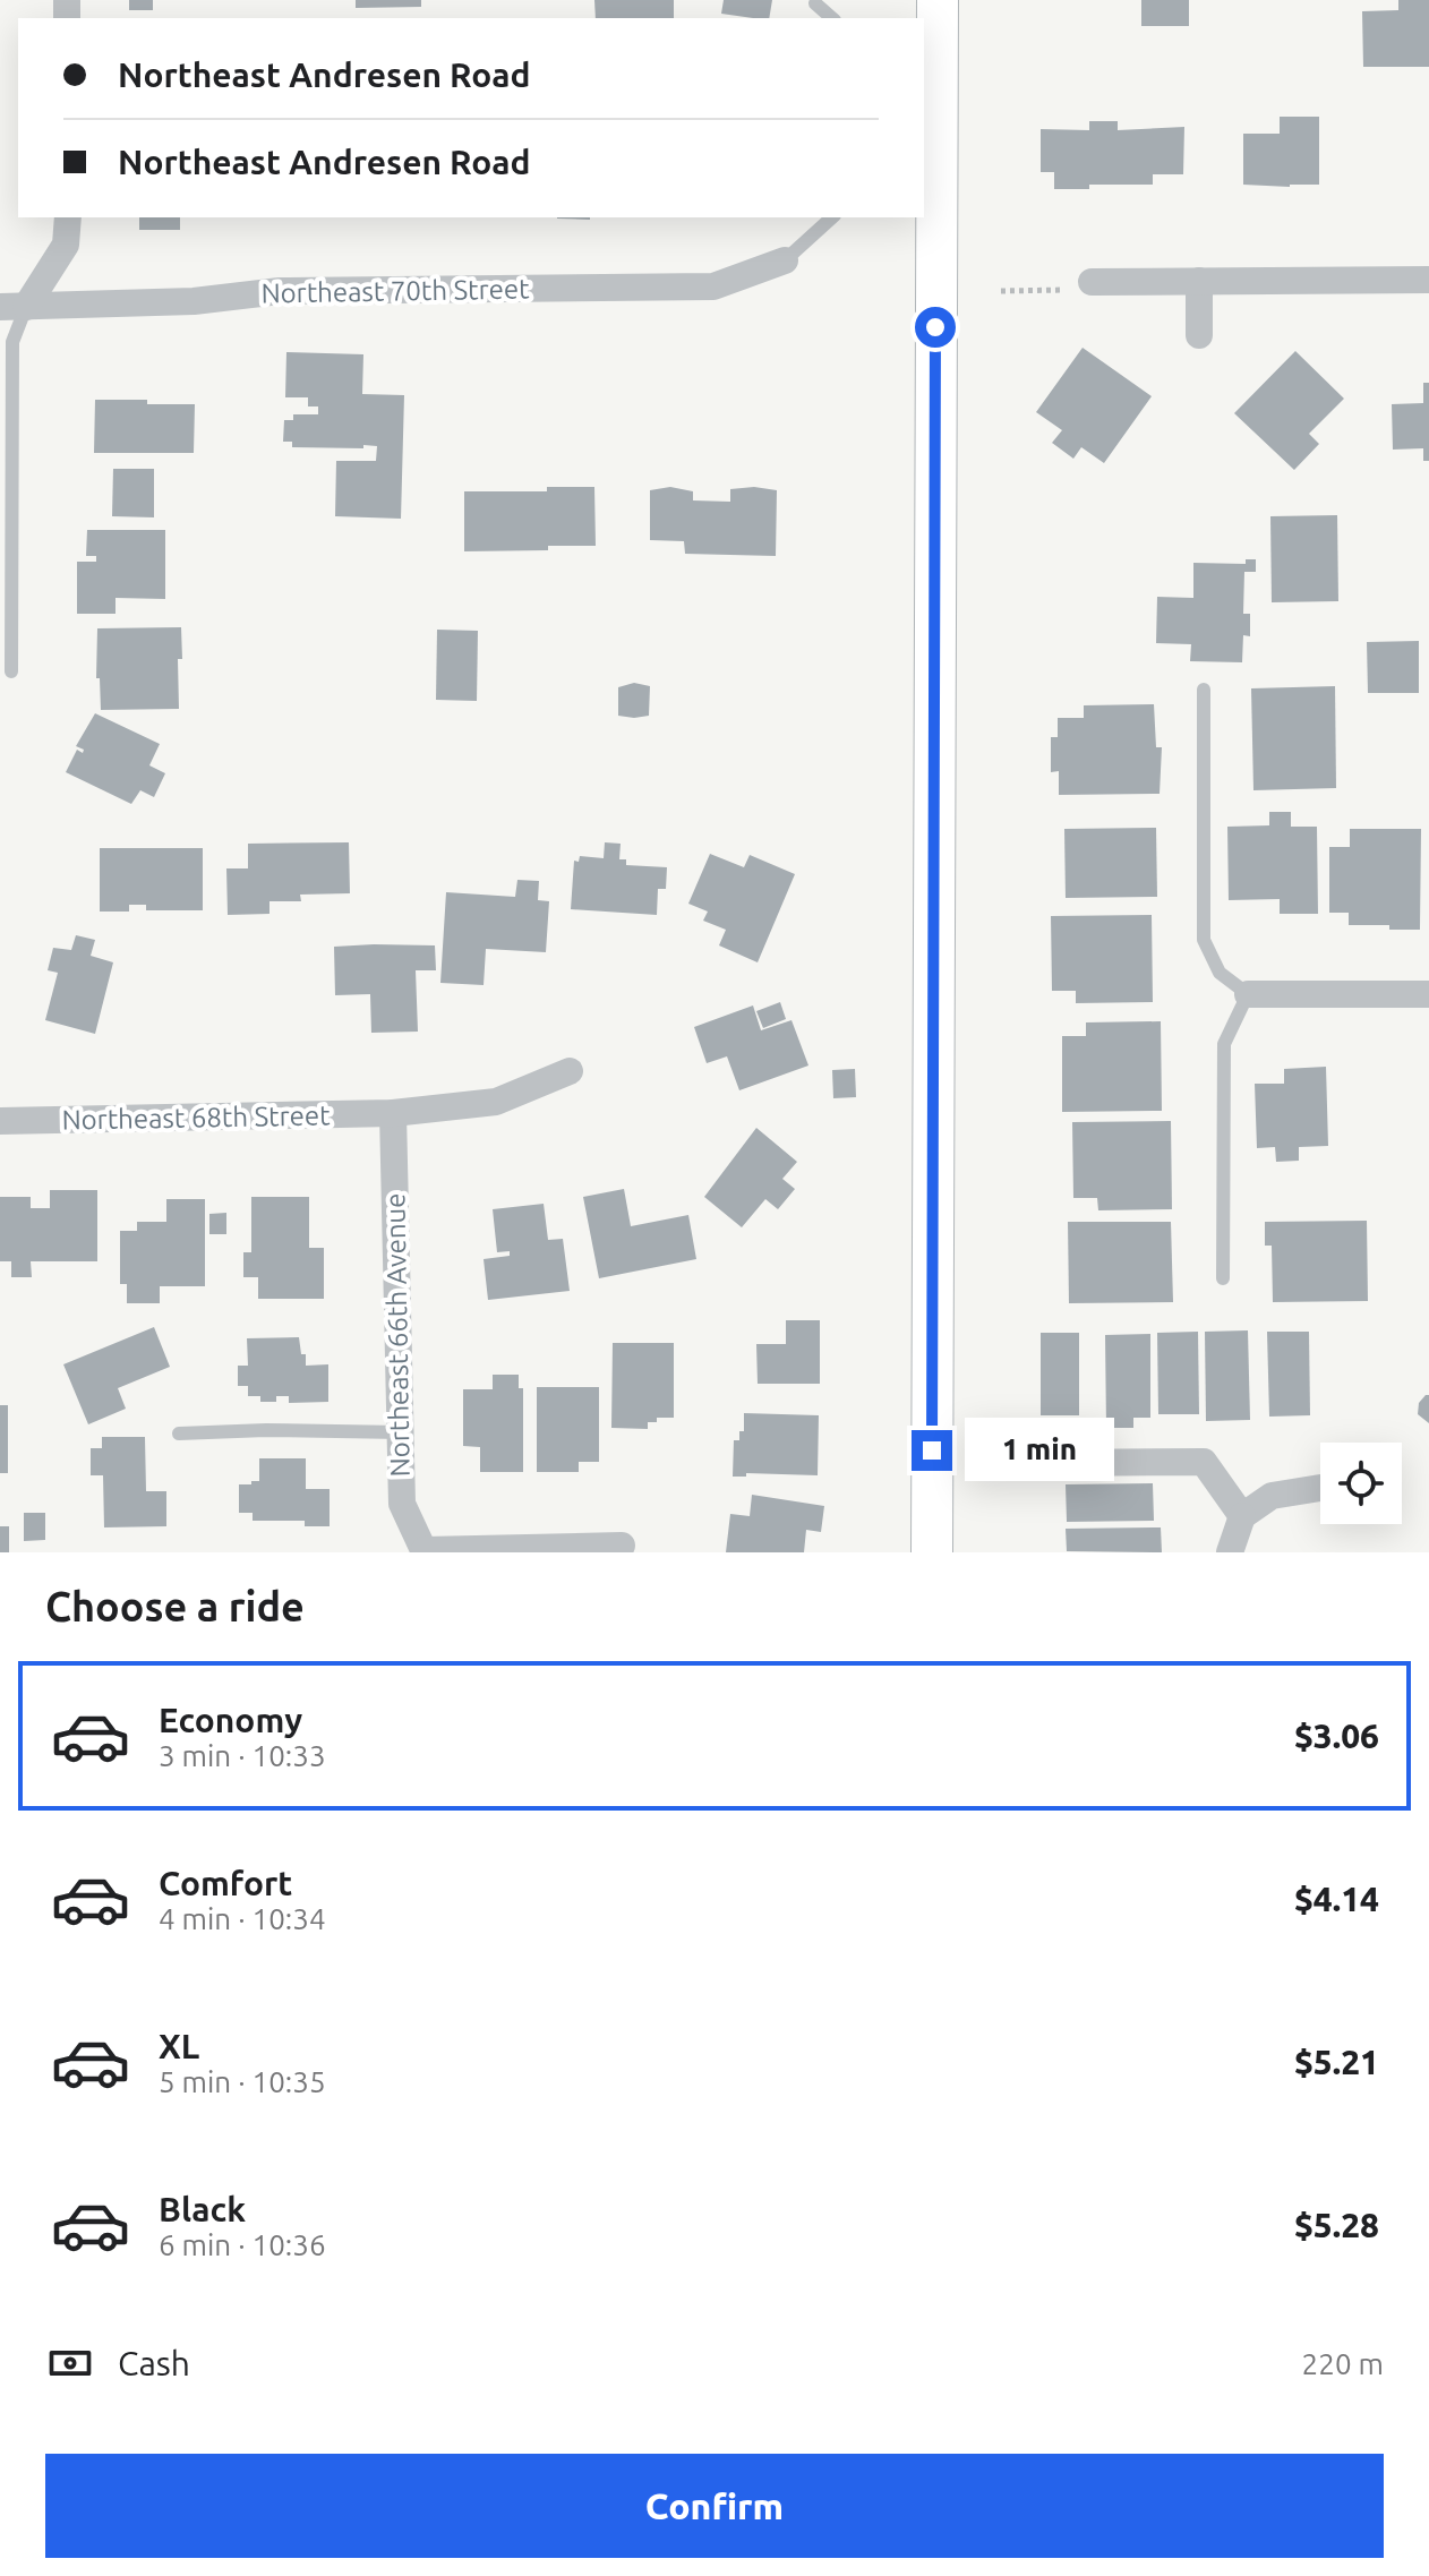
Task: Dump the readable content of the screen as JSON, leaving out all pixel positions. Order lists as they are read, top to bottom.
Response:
{
  "streets": {
    "street": ["Northeast 70th Street", "Northeast 68th Street", "Northeast 66th Avenue"]
  },
  "crossings": [
    ["Northeast 68th Street", "Northeast 66th Avenue"]
  ],
  "page": {
    "banner": ["Northeast Andresen Road", "Northeast Andresen Road"],
    "bubble": "1 min",
    "heading": "Choose a ride",
    "list": [
      {
        "name": "Economy",
        "note": "3 min · 10:33",
        "value": "$3.06"
      },
      {
        "name": "Comfort",
        "note": "4 min · 10:34",
        "value": "$4.14"
      },
      {
        "name": "XL",
        "note": "5 min · 10:35",
        "value": "$5.21"
      },
      {
        "name": "Black",
        "note": "6 min · 10:36",
        "value": "$5.28"
      }
    ],
    "pay": ["Cash", "220 m"],
    "buttons": "Confirm"
  }
}
